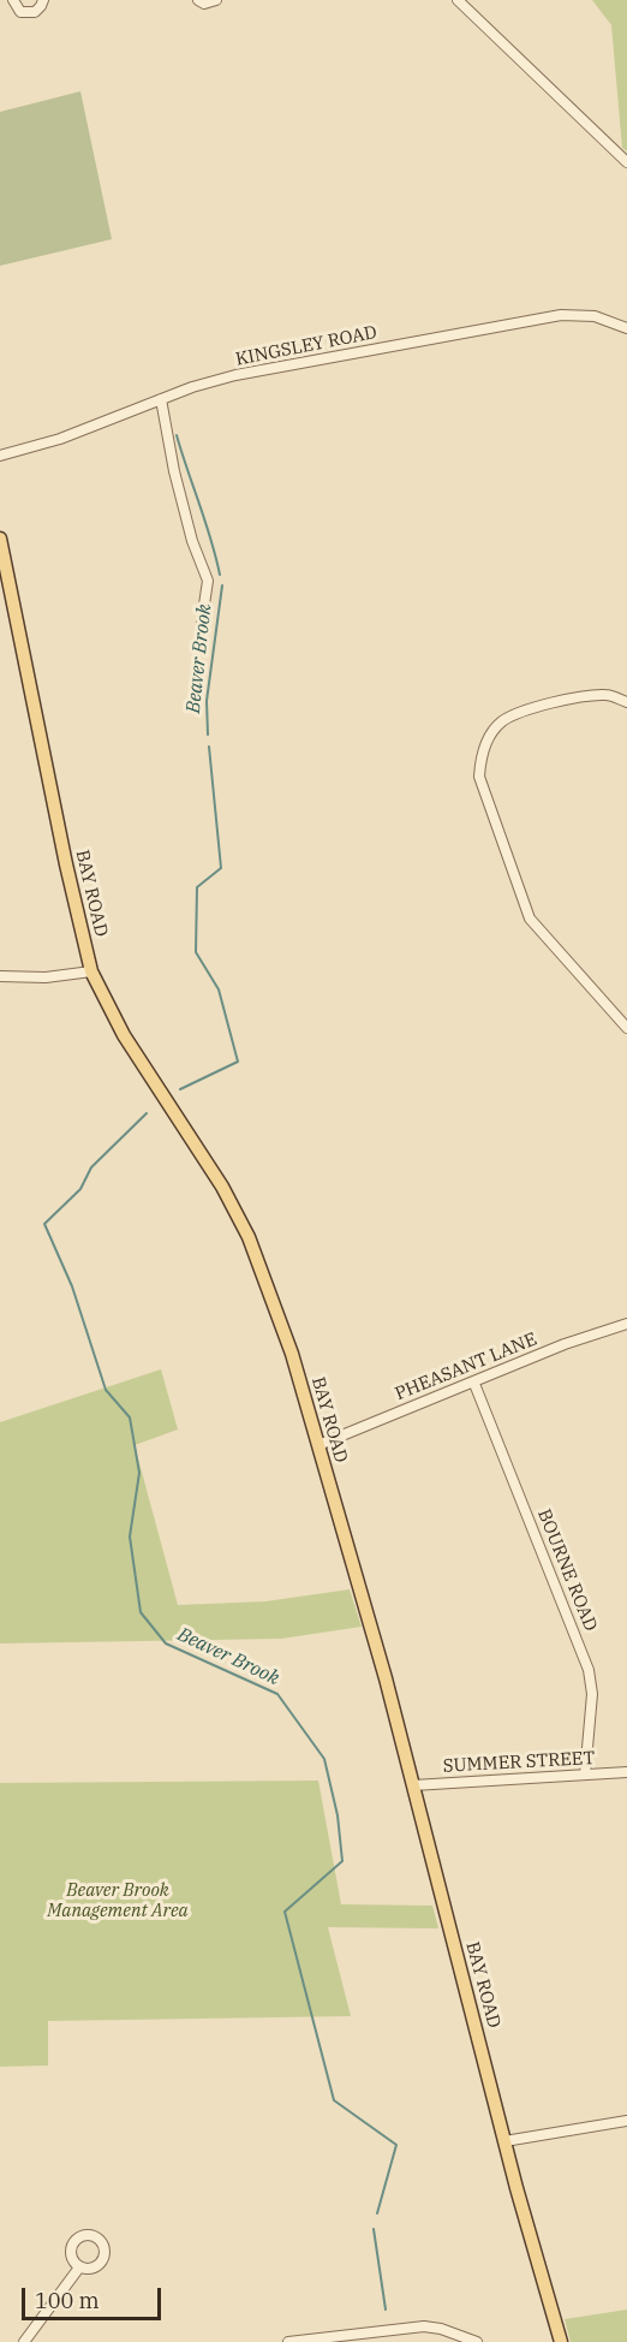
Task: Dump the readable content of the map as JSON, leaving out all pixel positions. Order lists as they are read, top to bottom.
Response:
{
  "streets": {
    "main road": ["BAY ROAD"],
    "street": [
      "KINGSLEY ROAD",
      "PHEASANT LANE",
      "BOURNE ROAD",
      "SUMMER STREET"
    ]
  },
  "crossings": [
    ["BAY ROAD", "PHEASANT LANE"],
    ["BAY ROAD", "SUMMER STREET"],
    ["PHEASANT LANE", "BOURNE ROAD"],
    ["BOURNE ROAD", "SUMMER STREET"]
  ],
  "water": ["Beaver Brook"],
  "parks": ["Beaver Brook Management Area"],
  "scale_bar": "100 m"
}
